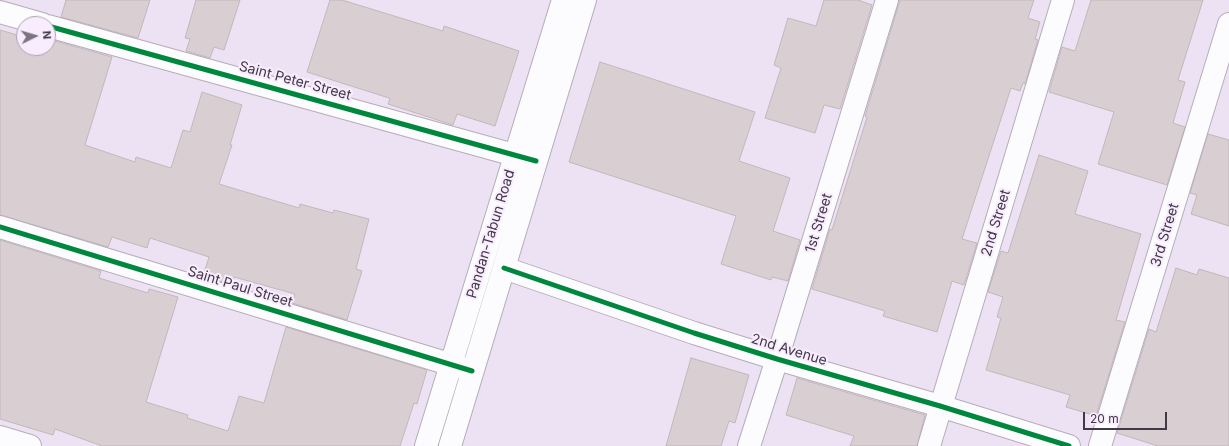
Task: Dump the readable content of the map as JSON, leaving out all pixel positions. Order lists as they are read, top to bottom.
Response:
{
  "streets": {
    "street": [
      "Saint Peter Street",
      "1st Street",
      "2nd Street",
      "Pandan-Tabun Road",
      "3rd Street",
      "Saint Paul Street",
      "2nd Avenue"
    ]
  },
  "crossings": [
    ["Saint Peter Street", "Pandan-Tabun Road"],
    ["1st Street", "2nd Avenue"],
    ["2nd Street", "2nd Avenue"],
    ["Pandan-Tabun Road", "Saint Paul Street"],
    ["Pandan-Tabun Road", "2nd Avenue"]
  ],
  "scale_bar": "20 m",
  "north": "right"
}
